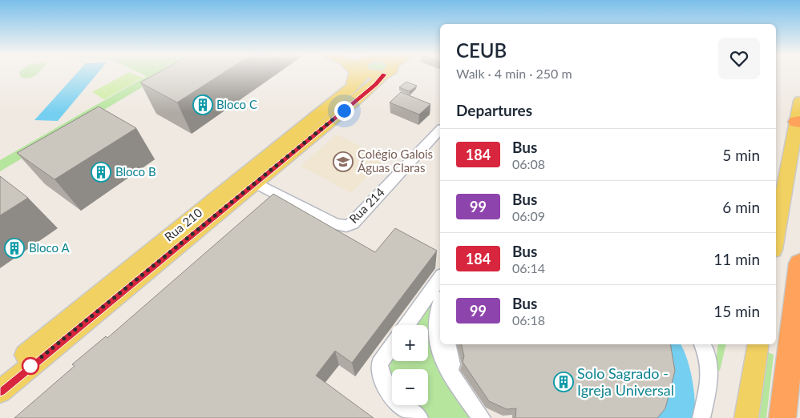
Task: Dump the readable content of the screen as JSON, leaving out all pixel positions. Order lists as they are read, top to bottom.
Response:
{
  "streets": {
    "main road": ["Rua 210"],
    "street": ["Rua 214"]
  },
  "crossings": [
    ["Rua 214", "Rua 210"]
  ],
  "places": {
    "building": [
      "Bloco C",
      "Bloco B",
      "Bloco A",
      "Solo Sagrado - Igreja Universal"
    ],
    "school or university": ["Colégio Galois Águas Claras"]
  },
  "lines": ["bus line 184"],
  "page": {
    "heading": [
      ["CEUB", "Walk · 4 min · 250 m"],
      "Departures"
    ],
    "list": [
      {
        "mark": "184",
        "name": "Bus",
        "note": "06:08",
        "value": "5 min"
      },
      {
        "mark": "99",
        "name": "Bus",
        "note": "06:09",
        "value": "6 min"
      },
      {
        "mark": "184",
        "name": "Bus",
        "note": "06:14",
        "value": "11 min"
      },
      {
        "mark": "99",
        "name": "Bus",
        "note": "06:18",
        "value": "15 min"
      }
    ],
    "map_buttons": ["+", "−"]
  }
}
